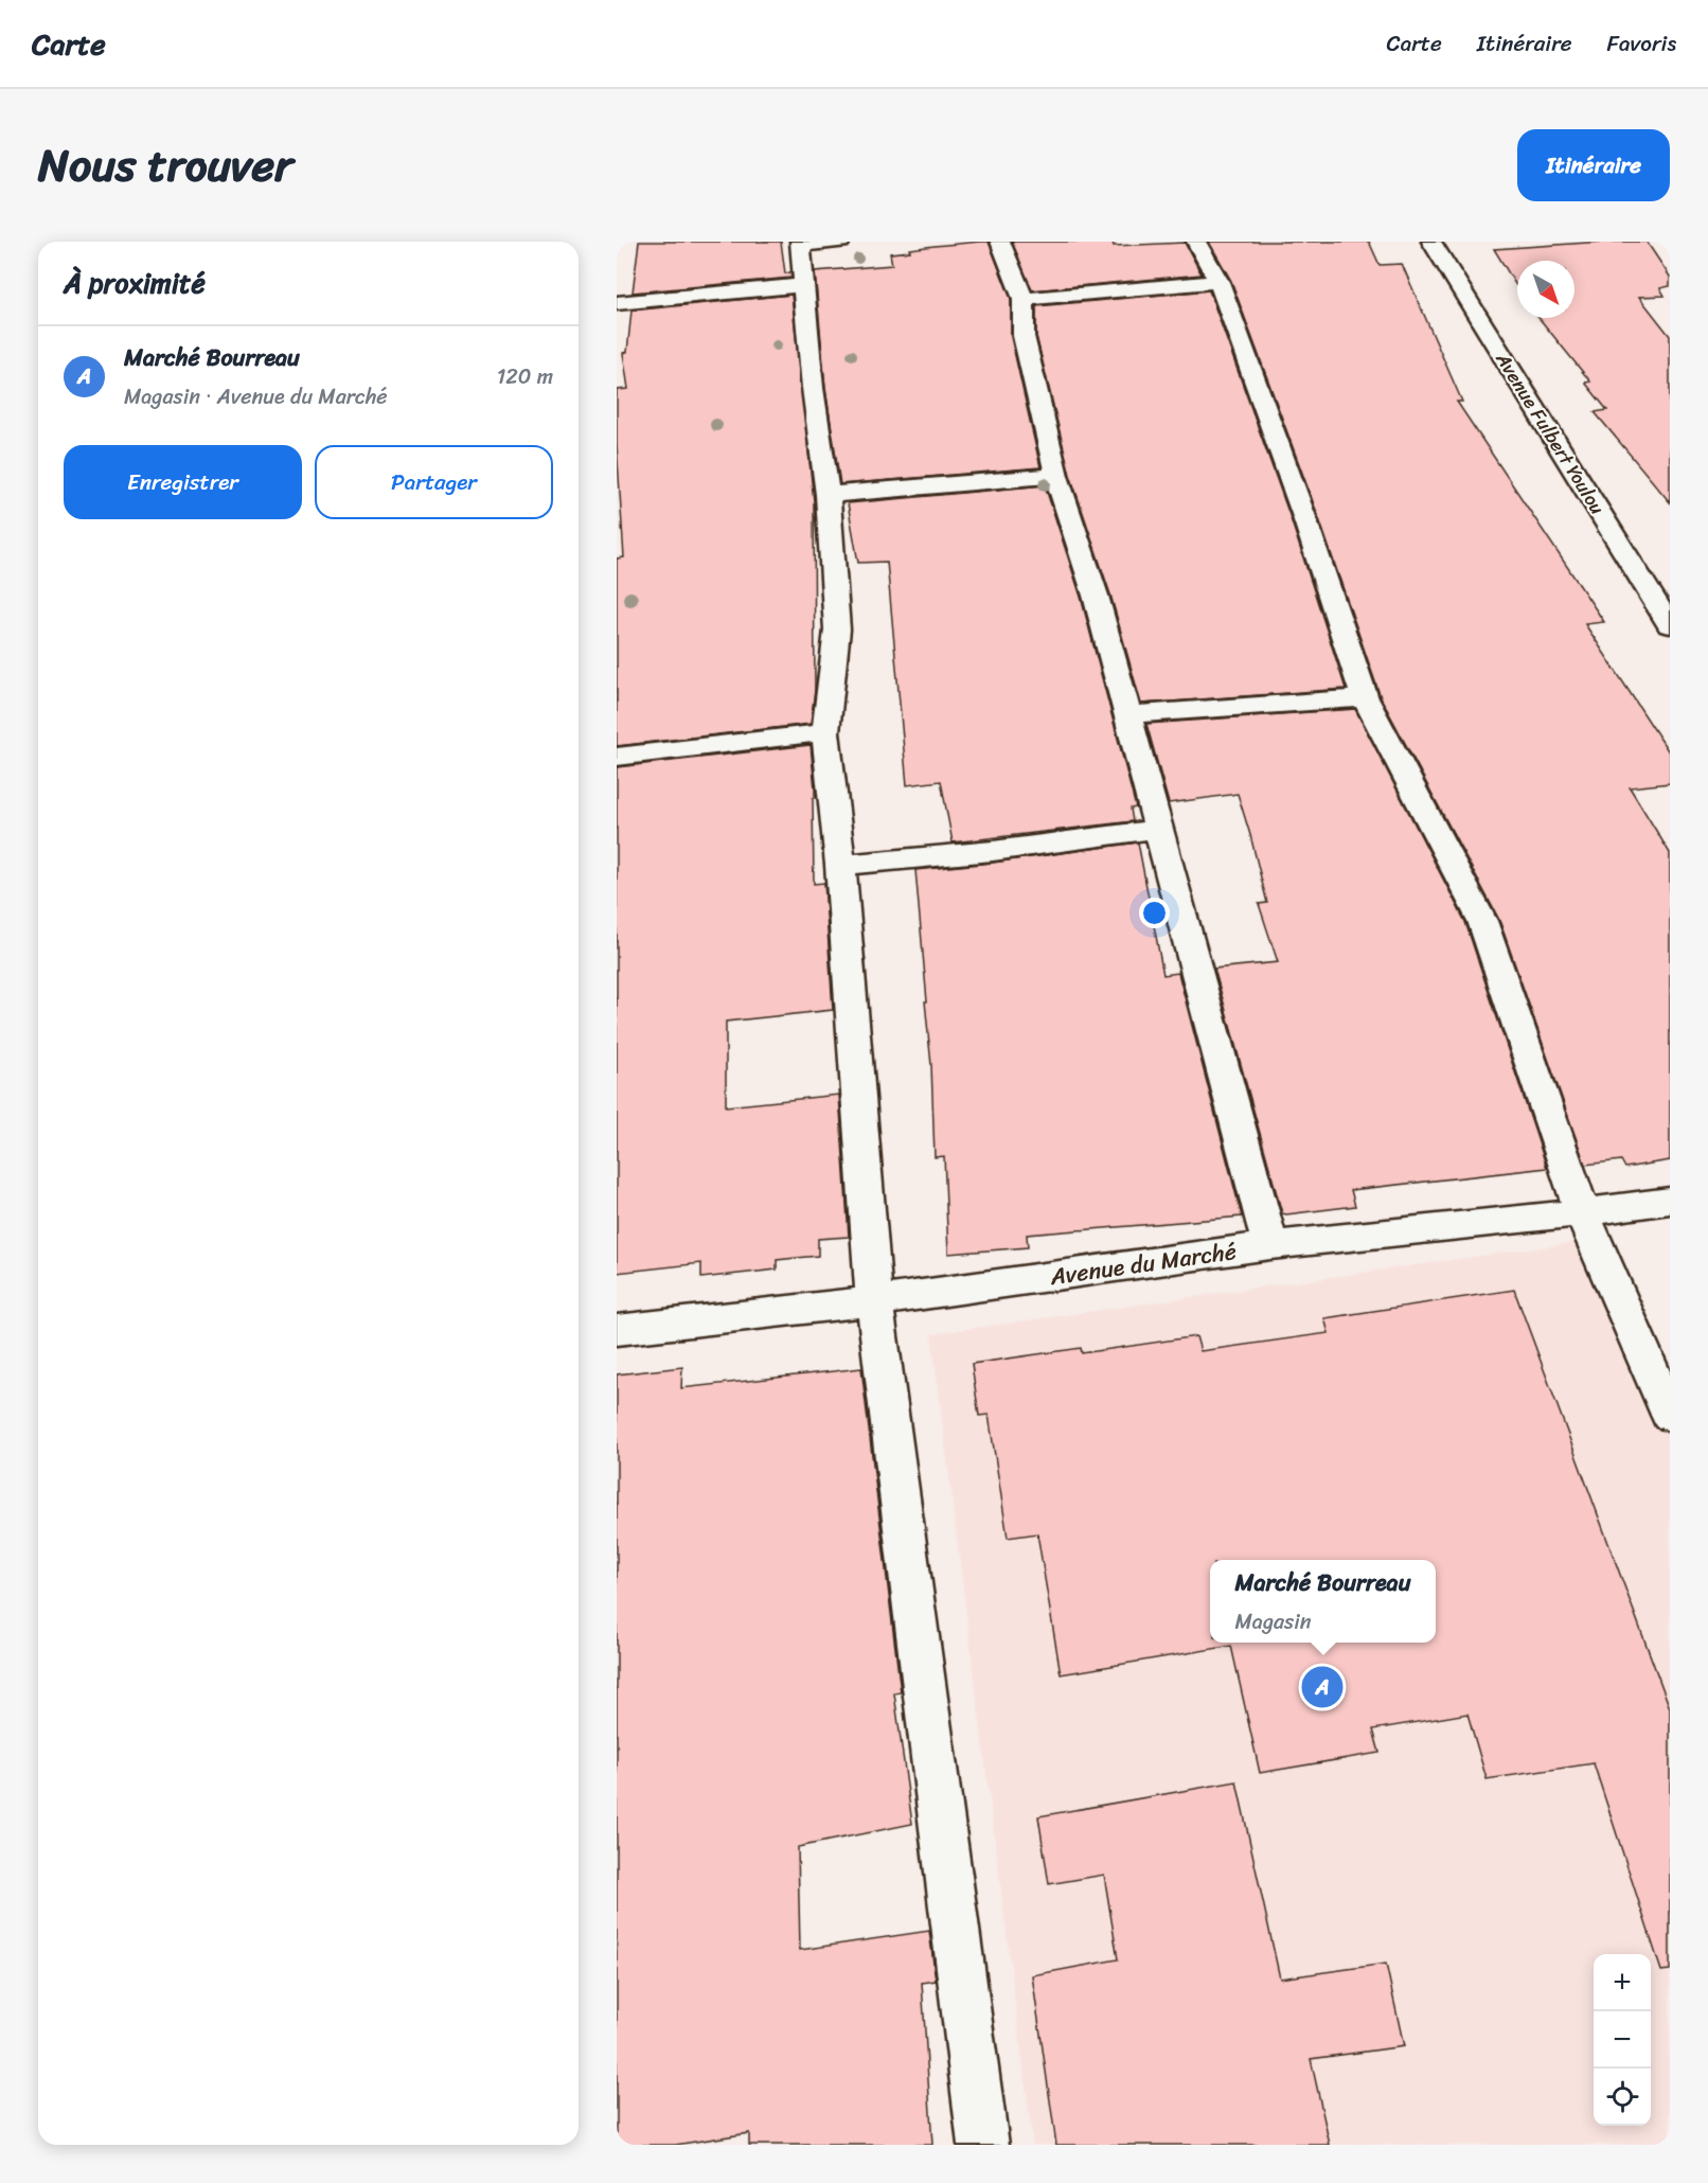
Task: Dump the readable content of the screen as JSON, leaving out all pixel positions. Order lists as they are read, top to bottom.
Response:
{
  "streets": {
    "street": ["Avenue Fulbert Youlou", "Avenue du Marché"]
  },
  "north": "bottom right",
  "page": {
    "header": "Carte",
    "nav": ["Carte", "Itinéraire", "Favoris"],
    "title": "Nous trouver",
    "buttons": [
      "Itinéraire",
      ["Enregistrer", "Partager"]
    ],
    "heading": "À proximité",
    "list": [
      {
        "mark": "A",
        "name": "Marché Bourreau",
        "note": "Magasin · Avenue du Marché",
        "value": "120 m"
      }
    ],
    "popup": ["Marché Bourreau", "Magasin"],
    "pins": "A",
    "map_buttons": ["+", "−"]
  }
}
